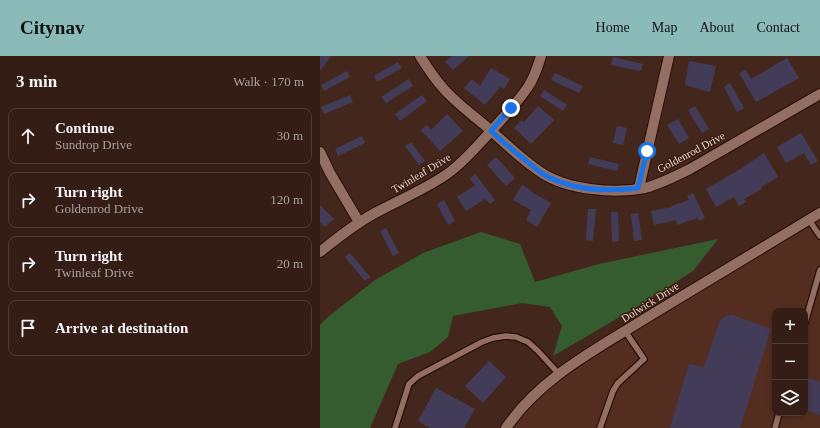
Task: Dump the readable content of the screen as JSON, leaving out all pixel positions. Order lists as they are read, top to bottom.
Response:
{
  "streets": {
    "street": ["Goldenrod Drive", "Twinleaf Drive", "Dolwick Drive"]
  },
  "crossings": [
    ["Goldenrod Drive", "Twinleaf Drive"]
  ],
  "page": {
    "header": "Citynav",
    "nav": [
      "Home",
      "Map",
      "About",
      "Contact"
    ],
    "heading": ["3 min", "Walk · 170 m"],
    "list": [
      ["Continue", "Sundrop Drive", "30 m"],
      ["Turn right", "Goldenrod Drive", "120 m"],
      ["Turn right", "Twinleaf Drive", "20 m"],
      "Arrive at destination"
    ],
    "map_buttons": ["+", "−"]
  }
}
